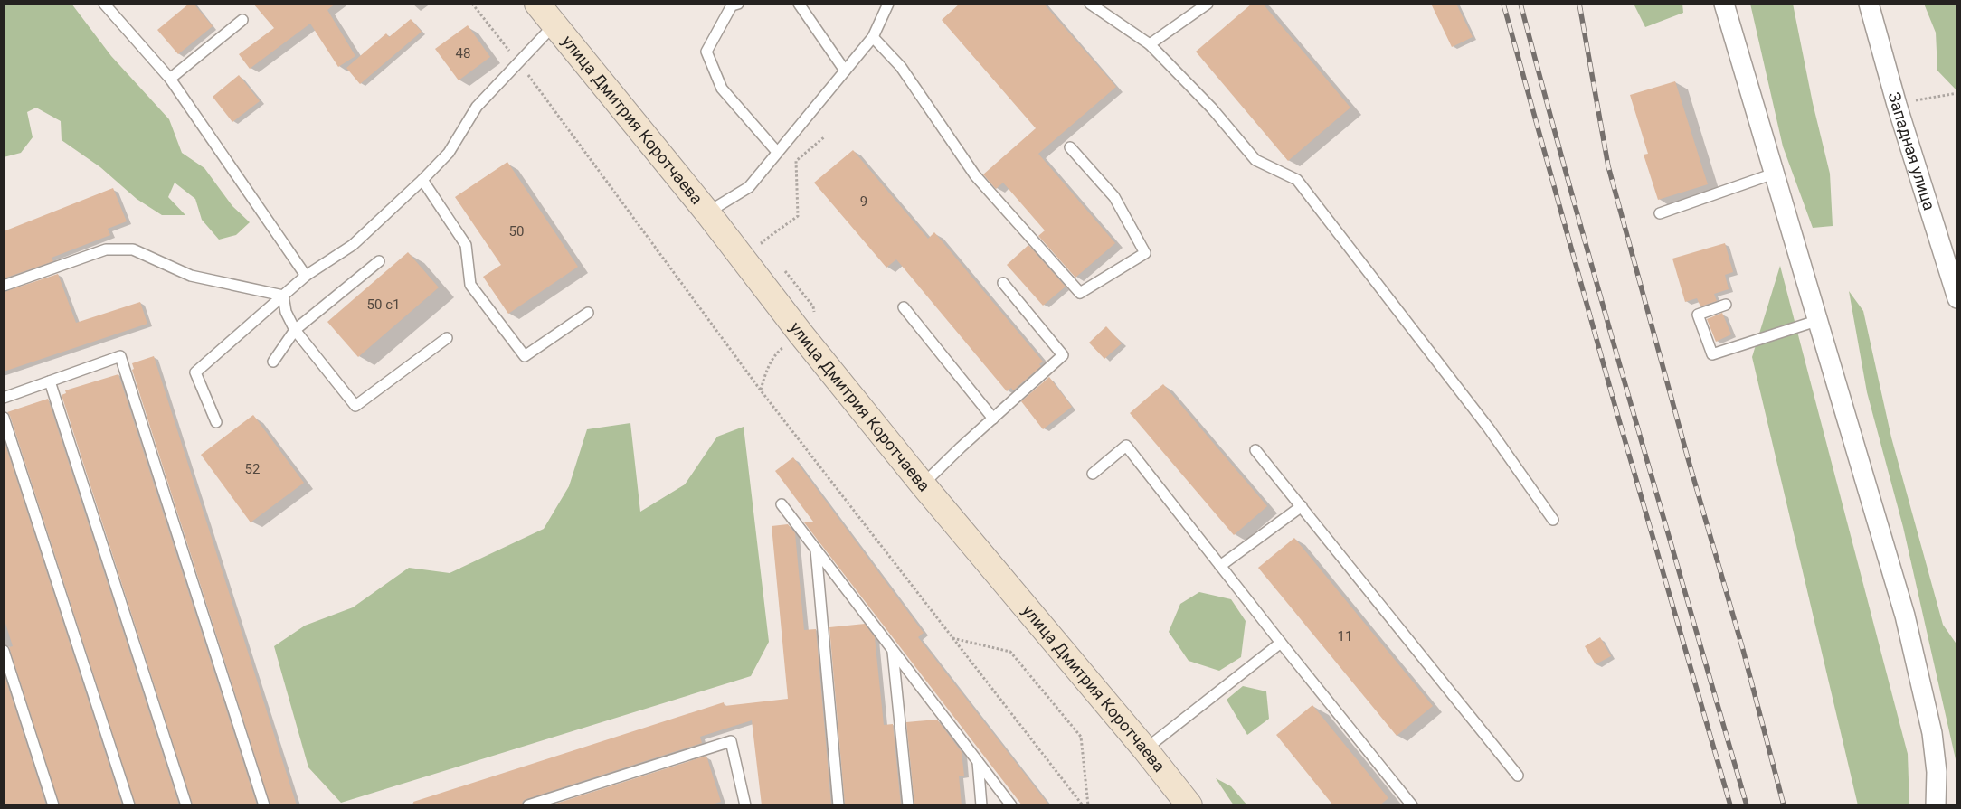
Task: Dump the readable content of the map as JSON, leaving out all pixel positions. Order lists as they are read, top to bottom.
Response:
{
  "streets": {
    "street": ["улица Дмитрия Коротчаева", "Западная улица"]
  },
  "house_numbers": [
    "48",
    "9",
    "50",
    "50 с1",
    "52",
    "11"
  ]
}
